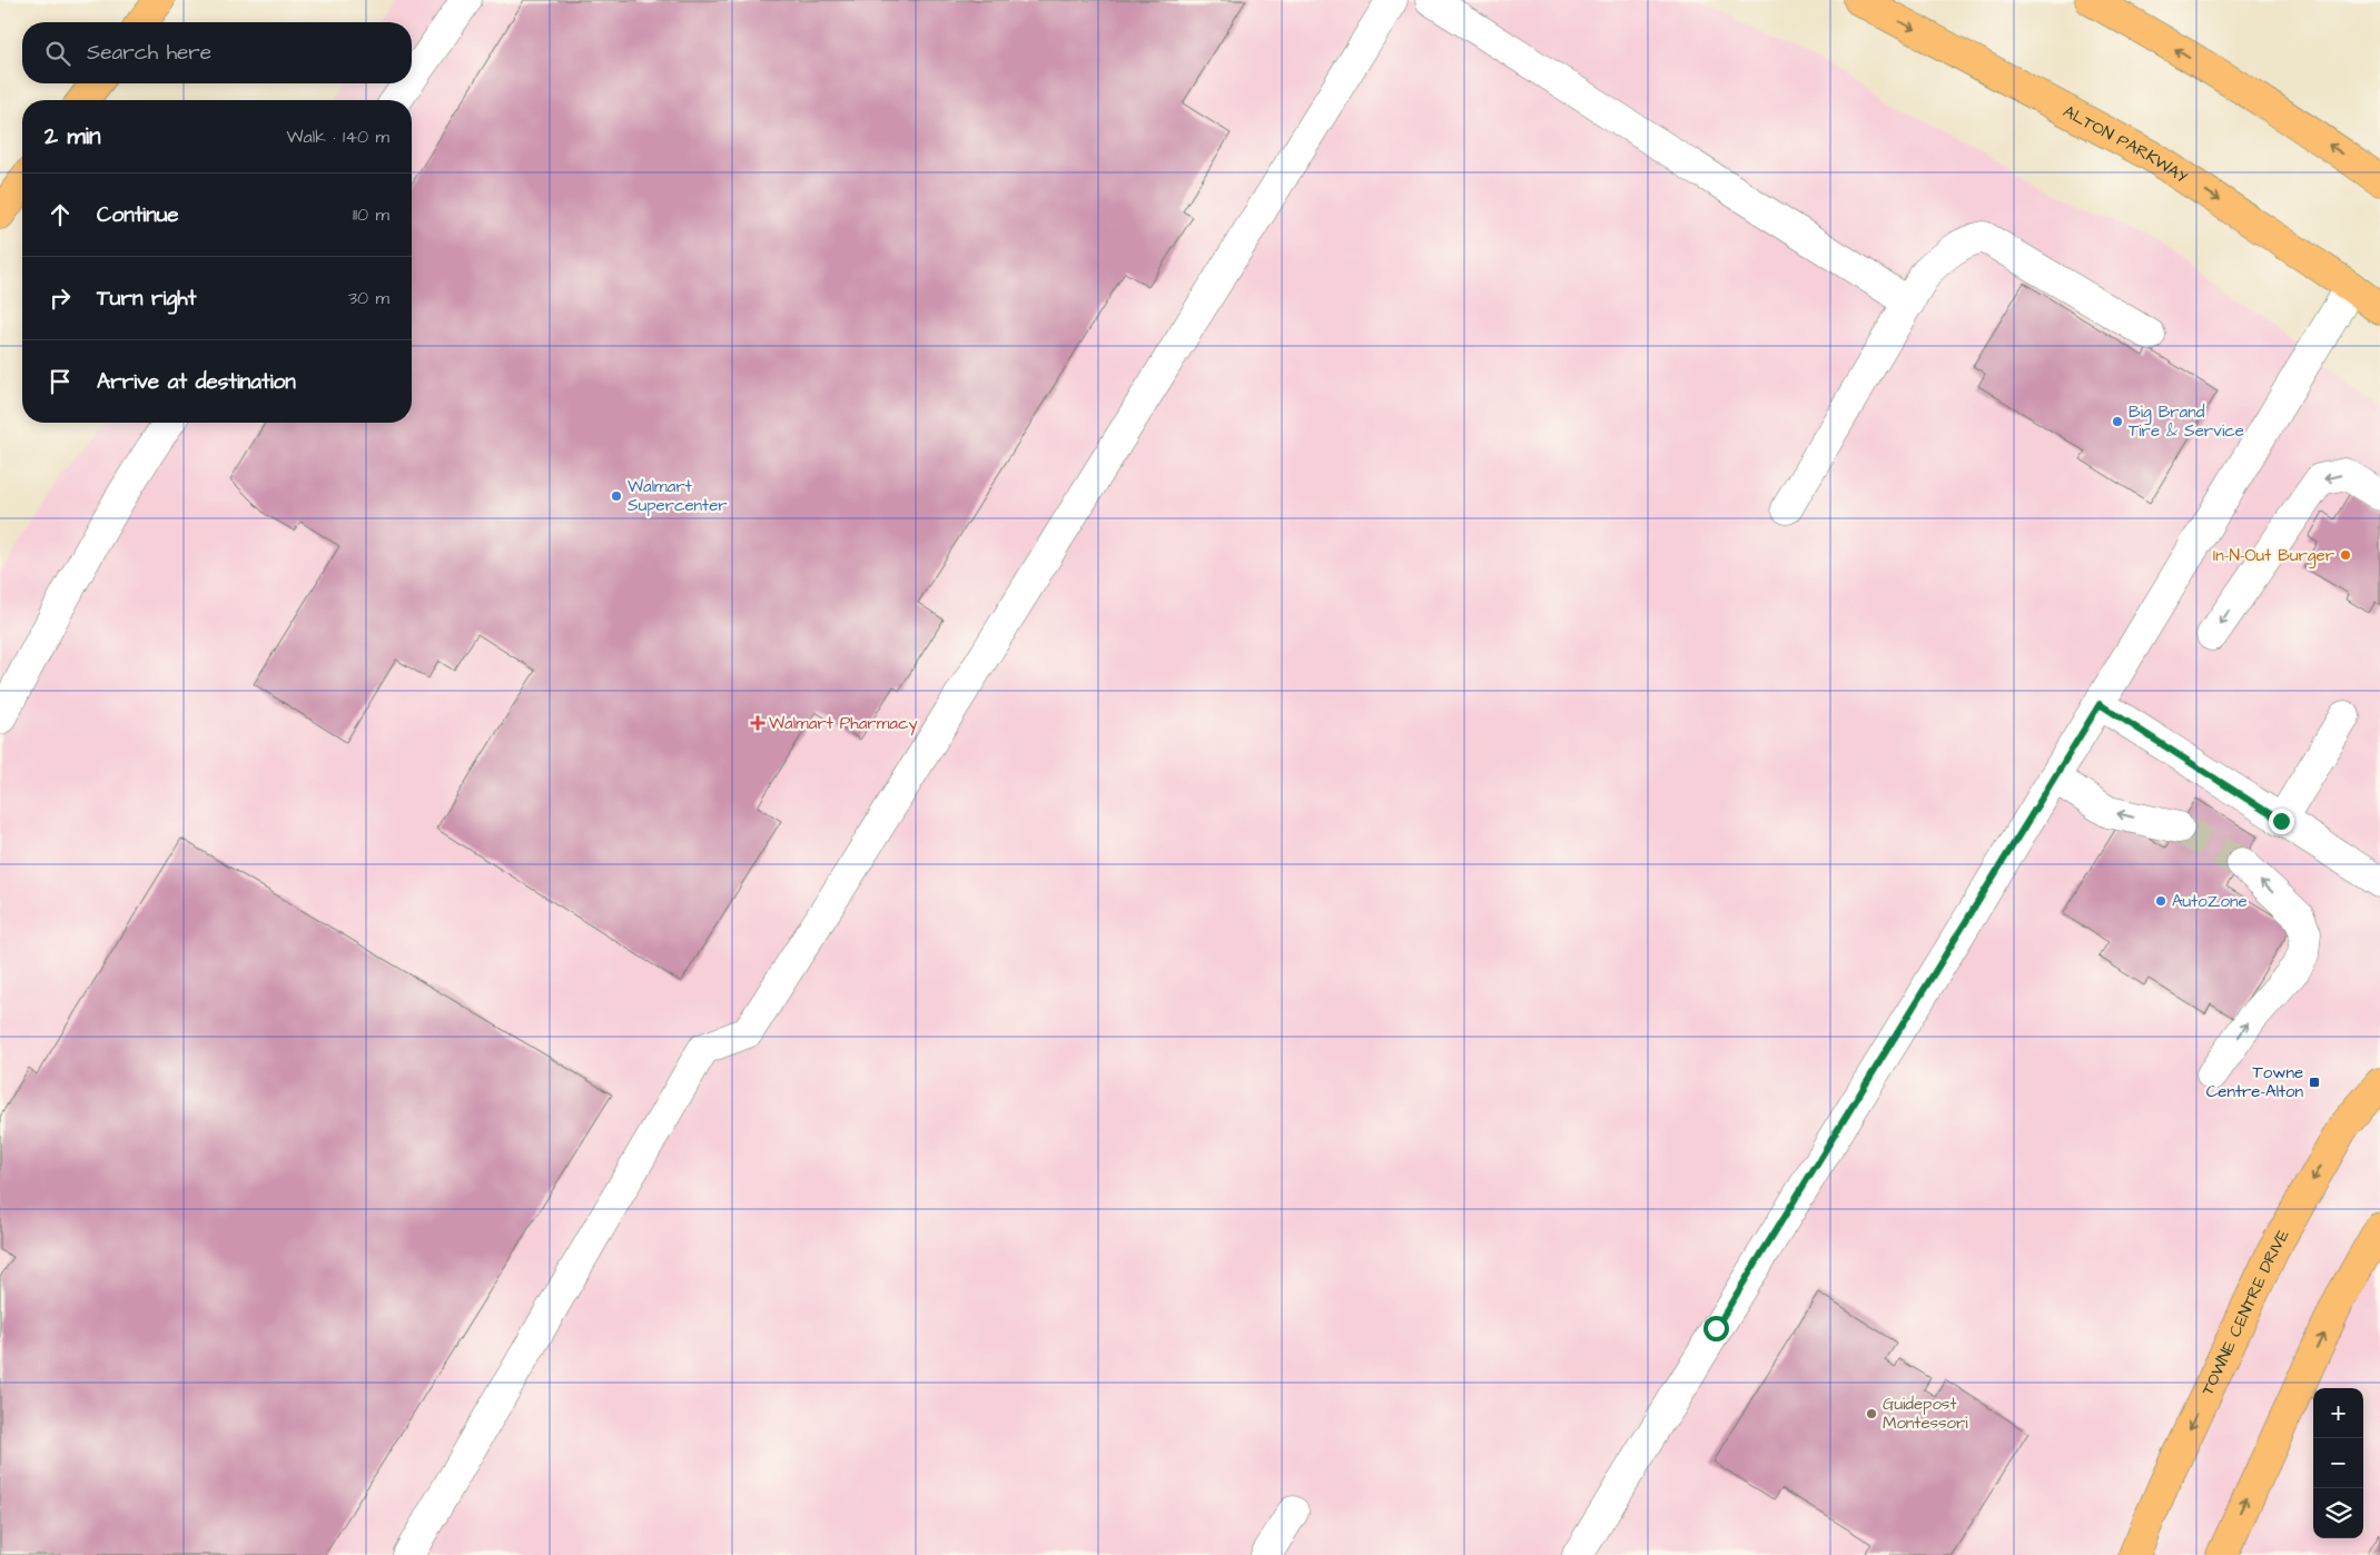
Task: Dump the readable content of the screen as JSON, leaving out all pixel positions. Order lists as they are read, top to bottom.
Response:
{
  "streets": {
    "main road": ["ALTON PARKWAY", "TOWNE CENTRE DRIVE"]
  },
  "places": {
    "other": [
      "Big Brand Tire & Service",
      "Walmart Supercenter",
      "In-N-Out Burger",
      "AutoZone",
      "Guidepost Montessori"
    ],
    "health": ["Walmart Pharmacy"],
    "transit": ["Towne Centre-Alton"]
  },
  "page": {
    "search": "Search here",
    "heading": ["2 min", "Walk · 140 m"],
    "list": [
      ["Continue", "110 m"],
      ["Turn right", "30 m"],
      "Arrive at destination"
    ],
    "map_buttons": ["+", "−"]
  }
}
